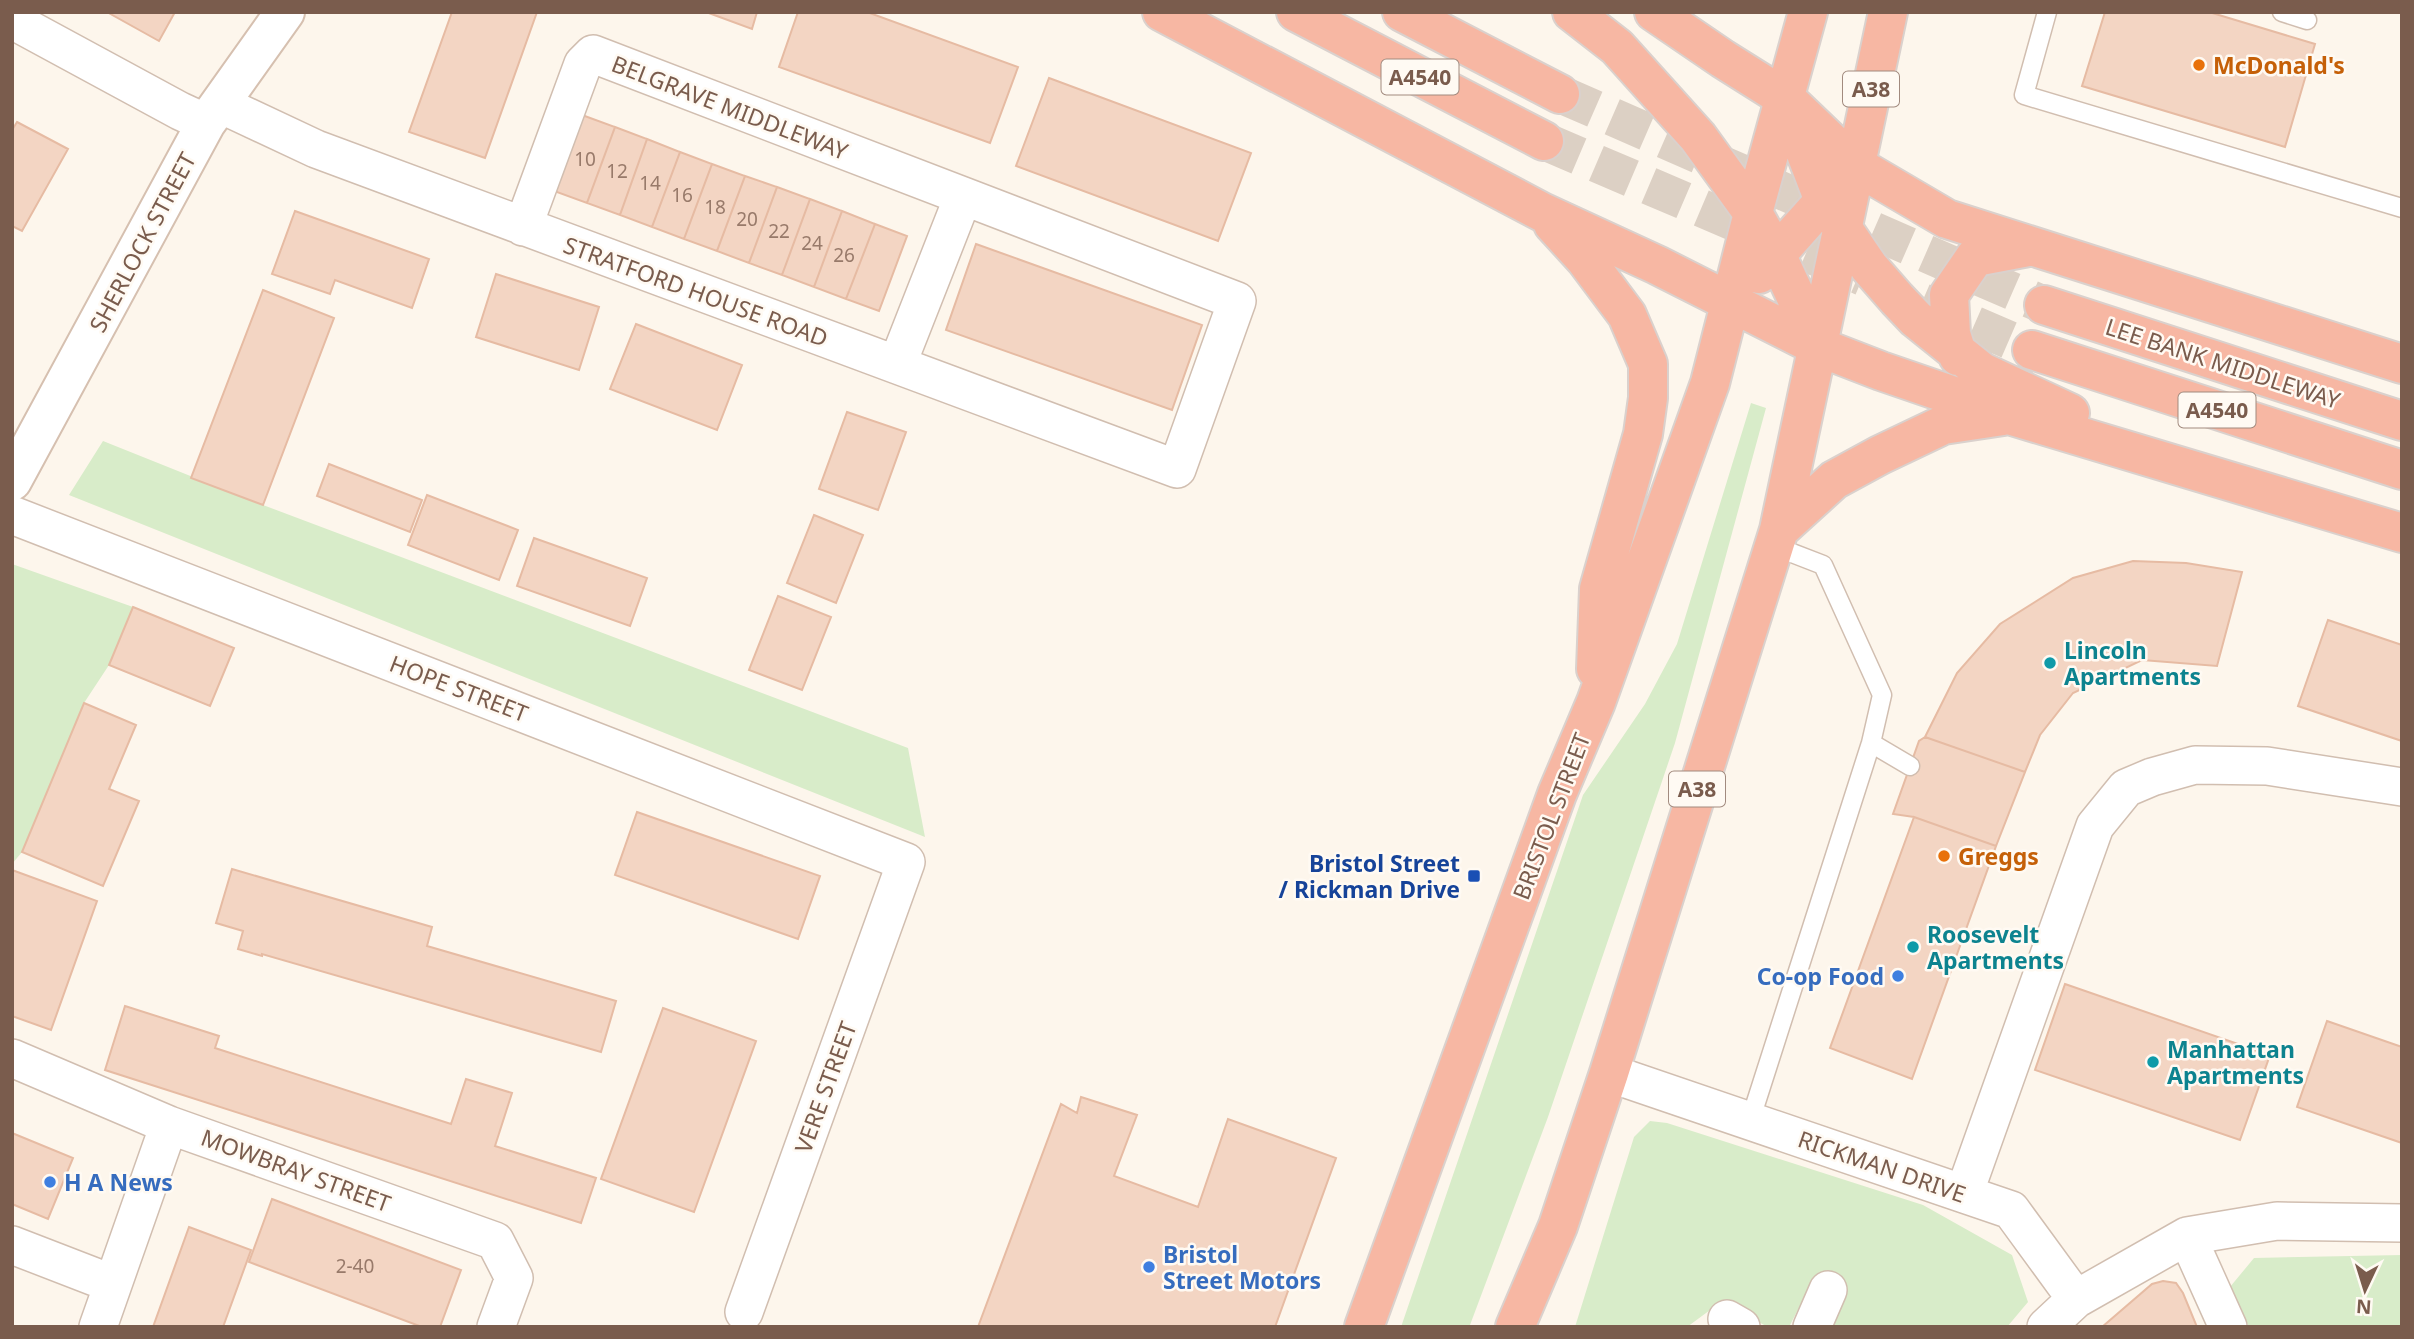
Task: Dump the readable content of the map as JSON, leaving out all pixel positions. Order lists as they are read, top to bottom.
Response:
{
  "streets": {
    "highway": [
      "A4540",
      "A38",
      "LEE BANK MIDDLEWAY",
      "BRISTOL STREET"
    ],
    "street": [
      "BELGRAVE MIDDLEWAY",
      "SHERLOCK STREET",
      "STRATFORD HOUSE ROAD",
      "HOPE STREET",
      "VERE STREET",
      "RICKMAN DRIVE",
      "MOWBRAY STREET"
    ]
  },
  "crossings": [
    ["A38", "RICKMAN DRIVE"],
    ["BELGRAVE MIDDLEWAY", "STRATFORD HOUSE ROAD"],
    ["SHERLOCK STREET", "STRATFORD HOUSE ROAD"],
    ["HOPE STREET", "VERE STREET"]
  ],
  "places": {
    "other": [
      "McDonald's",
      "Lincoln Apartments",
      "Greggs",
      "Roosevelt Apartments",
      "Co-op Food",
      "Manhattan Apartments",
      "H A News",
      "Bristol Street Motors"
    ],
    "transit": ["Bristol Street / Rickman Drive"]
  },
  "house_numbers": [
    "10",
    "12",
    "14",
    "16",
    "18",
    "20",
    "22",
    "24",
    "26",
    "2-40"
  ],
  "north": "bottom"
}
